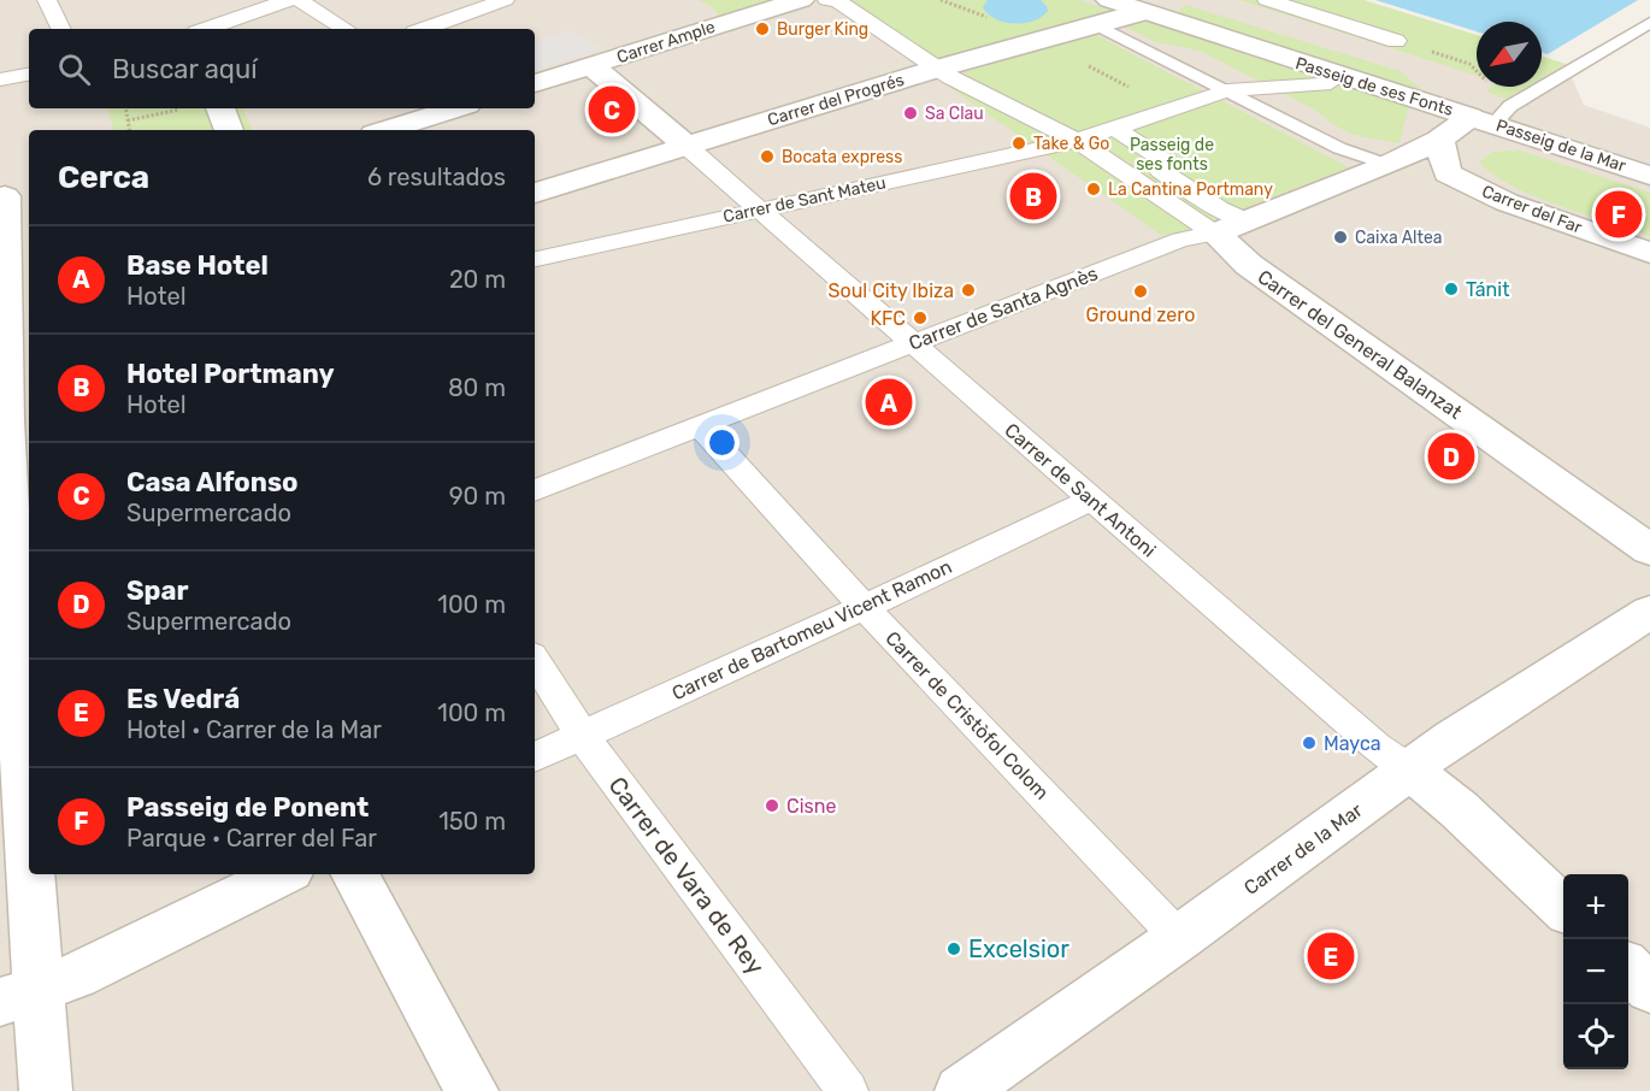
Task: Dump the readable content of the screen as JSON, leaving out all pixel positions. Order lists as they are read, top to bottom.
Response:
{
  "streets": {
    "street": [
      "Carrer Ample",
      "Passeig de ses Fonts",
      "Carrer del Progrés",
      "Passeig de la Mar",
      "Carrer de Sant Mateu",
      "Carrer del Far",
      "Carrer de Santa Agnès",
      "Carrer del General Balanzat",
      "Carrer de Sant Antoni",
      "Carrer de Bartomeu Vicent Ramon",
      "Carrer de Cristòfol Colom",
      "Carrer de la Mar",
      "Carrer de Vara de Rey"
    ]
  },
  "crossings": [
    ["Carrer Ample", "Carrer de Sant Antoni"],
    ["Passeig de ses Fonts", "Carrer del Progrés"],
    ["Passeig de ses Fonts", "Passeig de la Mar"],
    ["Passeig de ses Fonts", "Carrer de Santa Agnès"],
    ["Carrer del Progrés", "Carrer de Sant Antoni"],
    ["Passeig de la Mar", "Carrer de Santa Agnès"],
    ["Carrer de Sant Mateu", "Carrer de Sant Antoni"],
    ["Carrer del Far", "Carrer de Santa Agnès"],
    ["Carrer de Santa Agnès", "Carrer del General Balanzat"],
    ["Carrer de Santa Agnès", "Carrer de Sant Antoni"],
    ["Carrer de Santa Agnès", "Carrer de Cristòfol Colom"],
    ["Carrer de Sant Antoni", "Carrer de Bartomeu Vicent Ramon"],
    ["Carrer de Sant Antoni", "Carrer de la Mar"],
    ["Carrer de Bartomeu Vicent Ramon", "Carrer de Cristòfol Colom"],
    ["Carrer de Bartomeu Vicent Ramon", "Carrer de Vara de Rey"],
    ["Carrer de Cristòfol Colom", "Carrer de la Mar"]
  ],
  "parks": ["Passeig de ses fonts"],
  "places": [
    "Burger King",
    "Sa Clau",
    "Take & Go",
    "Bocata express",
    "La Cantina Portmany",
    "Caixa Altea",
    "Tánit",
    "Soul City Ibiza",
    "Ground zero",
    "KFC",
    "Mayca",
    "Cisne",
    "Excelsior"
  ],
  "north": "bottom left",
  "page": {
    "search": "Buscar aquí",
    "pins": [
      "C",
      "B",
      "F",
      "A",
      "D",
      "E"
    ],
    "heading": ["Cerca", "6 resultados"],
    "list": [
      {
        "mark": "A",
        "name": "Base Hotel",
        "note": "Hotel",
        "value": "20 m"
      },
      {
        "mark": "B",
        "name": "Hotel Portmany",
        "note": "Hotel",
        "value": "80 m"
      },
      {
        "mark": "C",
        "name": "Casa Alfonso",
        "note": "Supermercado",
        "value": "90 m"
      },
      {
        "mark": "D",
        "name": "Spar",
        "note": "Supermercado",
        "value": "100 m"
      },
      {
        "mark": "E",
        "name": "Es Vedrá",
        "note": "Hotel · Carrer de la Mar",
        "value": "100 m"
      },
      {
        "mark": "F",
        "name": "Passeig de Ponent",
        "note": "Parque · Carrer del Far",
        "value": "150 m"
      }
    ],
    "map_buttons": ["+", "−"]
  }
}
